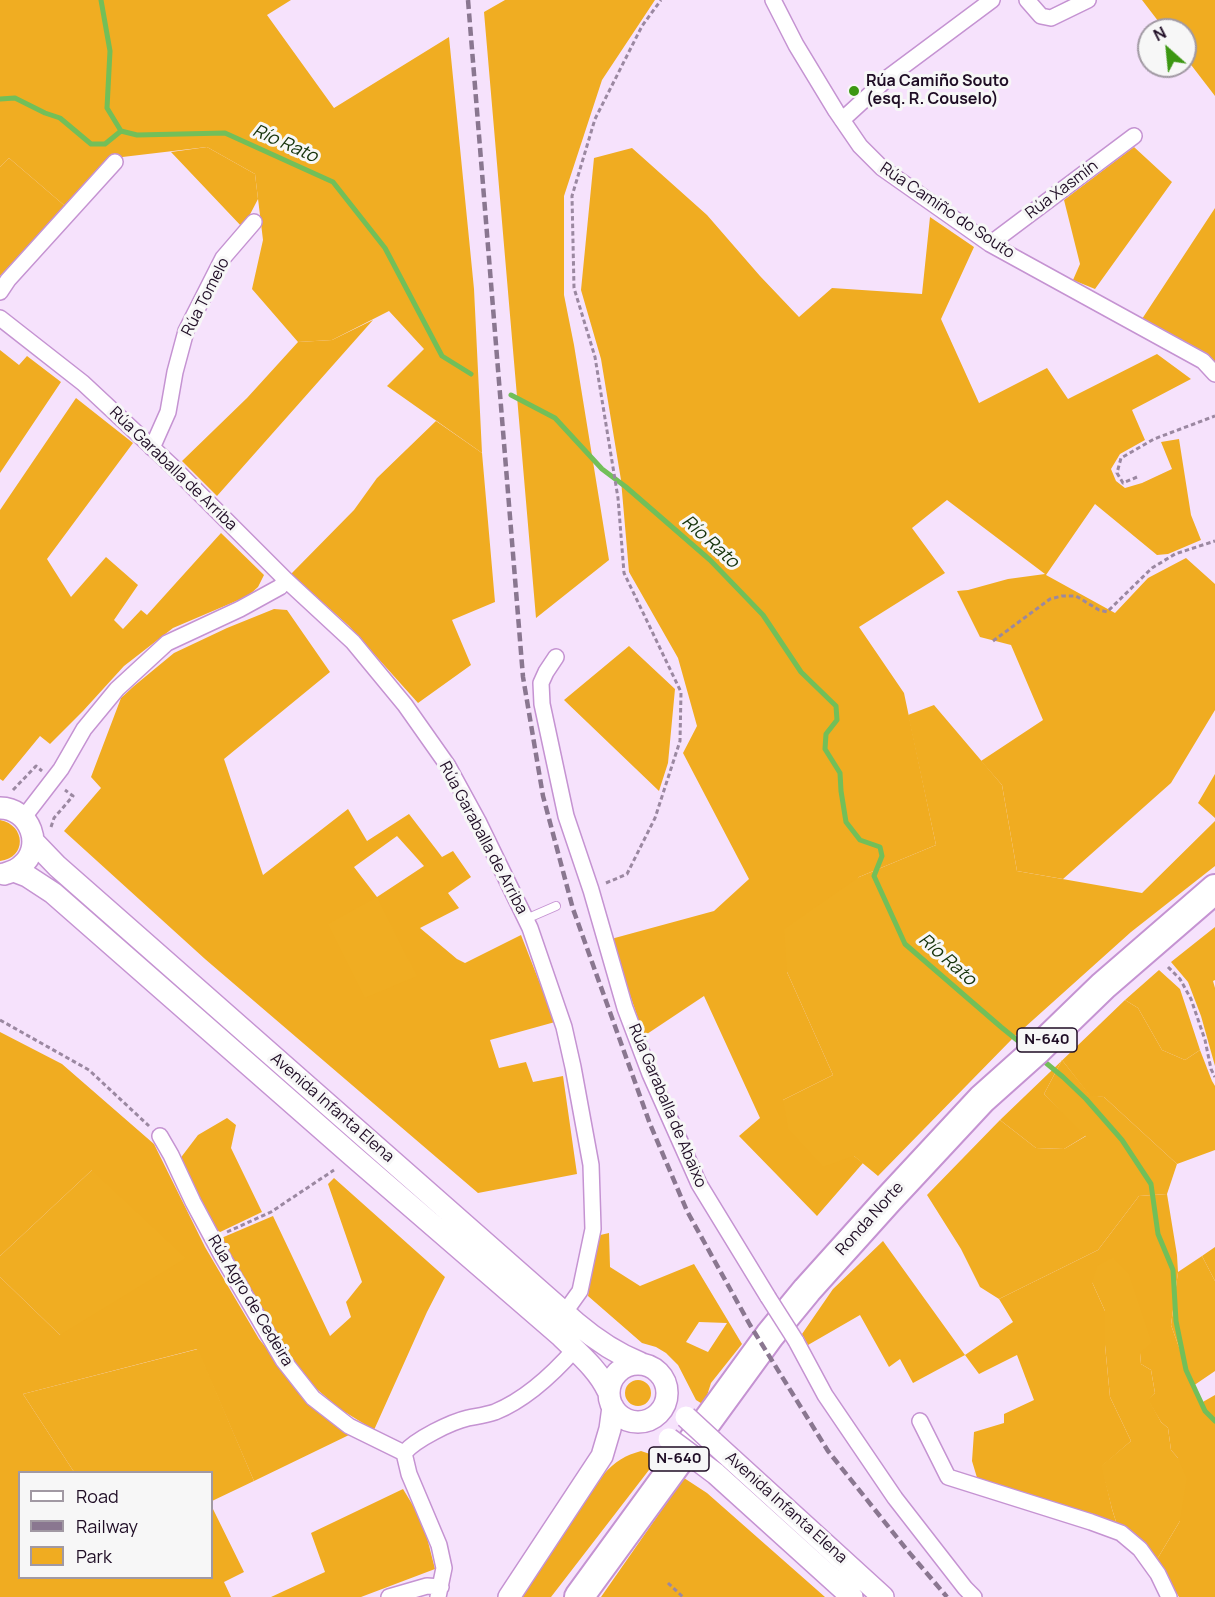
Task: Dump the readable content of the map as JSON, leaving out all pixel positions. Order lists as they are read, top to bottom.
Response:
{
  "streets": {
    "highway": ["N-640", "Ronda Norte"],
    "street": [
      "Rúa Xasmín",
      "Rúa Camiño do Souto",
      "Rúa Tomelo",
      "Rúa Garaballa de Arriba",
      "Rúa Garaballa de Abaixo",
      "Avenida Infanta Elena",
      "Rúa Agro de Cedeira"
    ]
  },
  "crossings": [
    ["Rúa Xasmín", "Rúa Camiño do Souto"],
    ["Rúa Tomelo", "Rúa Garaballa de Arriba"],
    ["Rúa Garaballa de Arriba", "Avenida Infanta Elena"]
  ],
  "water": ["Río Rato"],
  "places": ["Rúa Camiño Souto (esq. R. Couselo)"],
  "legend": ["Road", "Railway", "Park"],
  "north": "top left"
}
